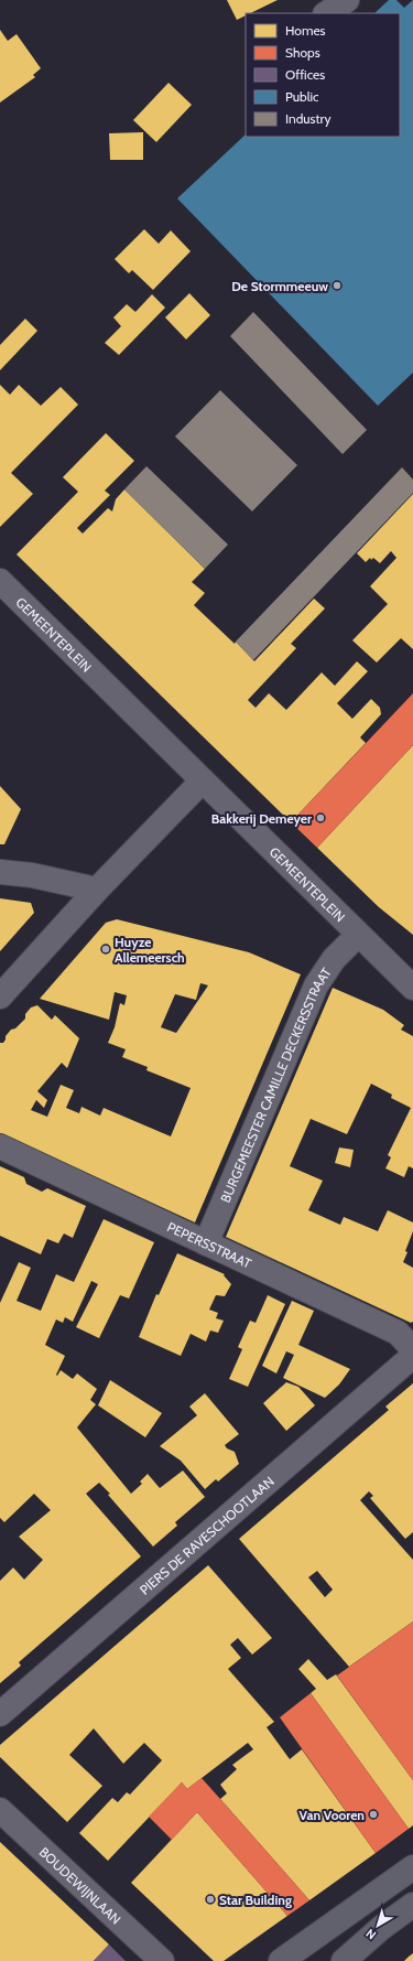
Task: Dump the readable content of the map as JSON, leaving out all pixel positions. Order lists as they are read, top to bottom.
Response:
{
  "streets": {
    "street": [
      "GEMEENTEPLEIN",
      "BURGEMEESTER CAMILLE DECKERSSTRAAT",
      "PEPERSSTRAAT",
      "PIERS DE RAVESCHOOTLAAN",
      "BOUDEWIJNLAAN"
    ]
  },
  "crossings": [
    ["GEMEENTEPLEIN", "BURGEMEESTER CAMILLE DECKERSSTRAAT"],
    ["BURGEMEESTER CAMILLE DECKERSSTRAAT", "PEPERSSTRAAT"]
  ],
  "places": [
    "De Stormmeeuw",
    "Bakkerij Demeyer",
    "Huyze Allemeersch",
    "Van Vooren",
    "Star Building"
  ],
  "legend": [
    "Homes",
    "Shops",
    "Offices",
    "Public",
    "Industry"
  ],
  "north": "bottom left"
}
